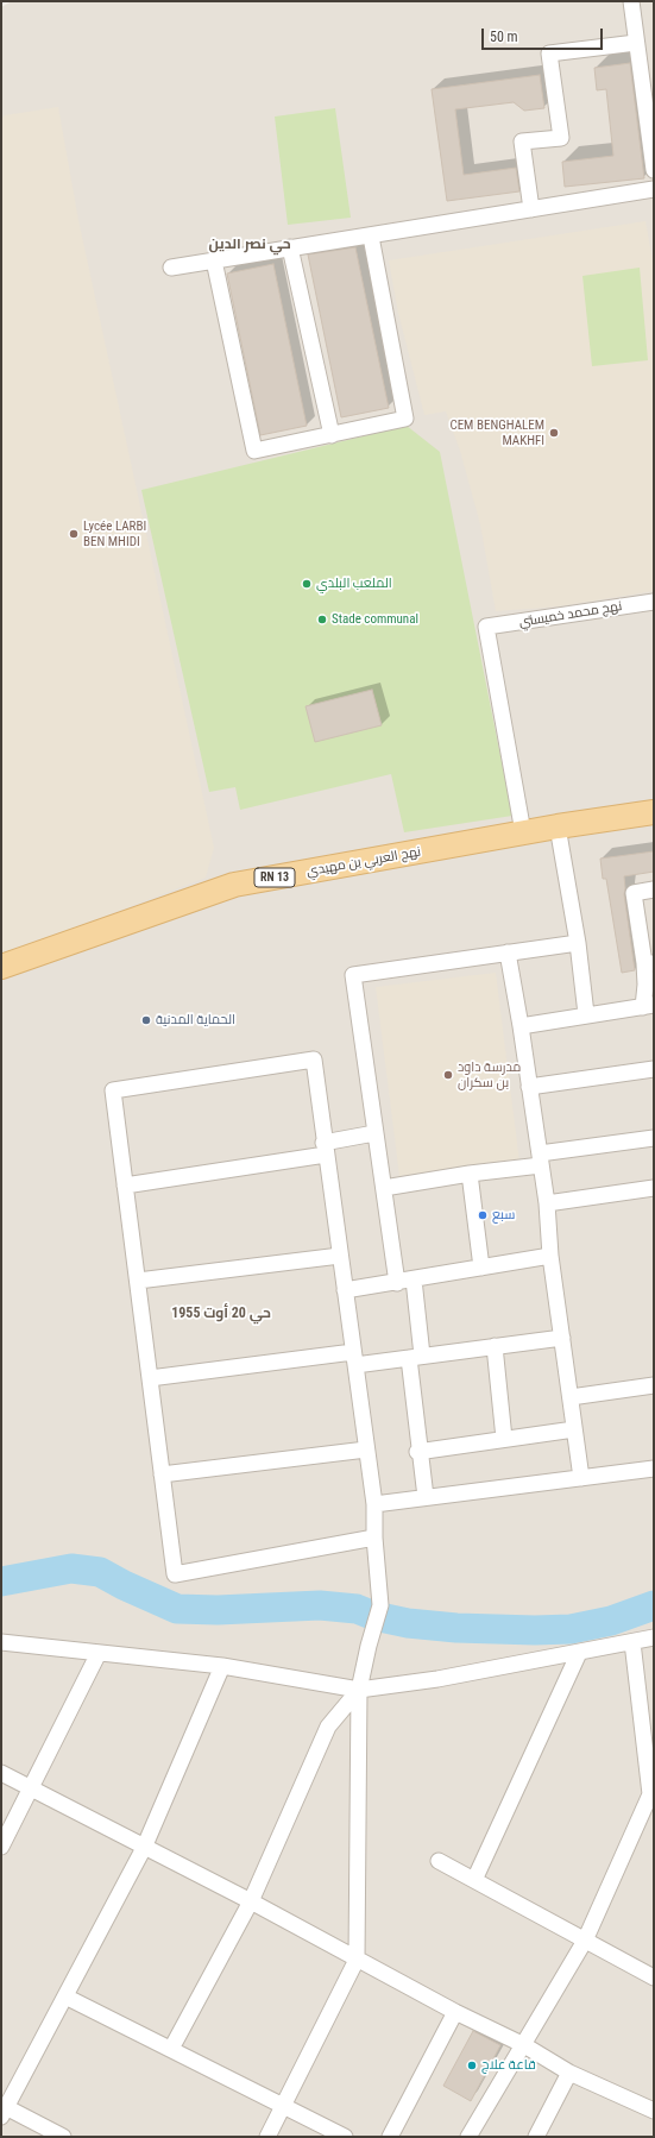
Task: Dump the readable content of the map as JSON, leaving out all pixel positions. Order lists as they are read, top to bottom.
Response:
{
  "streets": {
    "main road": ["نهج العربي بن مهيدي", "RN 13"],
    "street": ["نهج محمد خميستي"]
  },
  "crossings": [
    ["نهج محمد خميستي", "نهج العربي بن مهيدي"]
  ],
  "districts": ["حي نصر الدين", "حي 20 أوت 1955"],
  "places": [
    "CEM BENGHALEM MAKHFI",
    "Lycée LARBI BEN MHIDI",
    "الملعب البلدي",
    "Stade communal",
    "الحماية المدنية",
    "مدرسة داود بن سكران",
    "سبع",
    "قاعة علاج"
  ],
  "scale_bar": "50 m"
}
